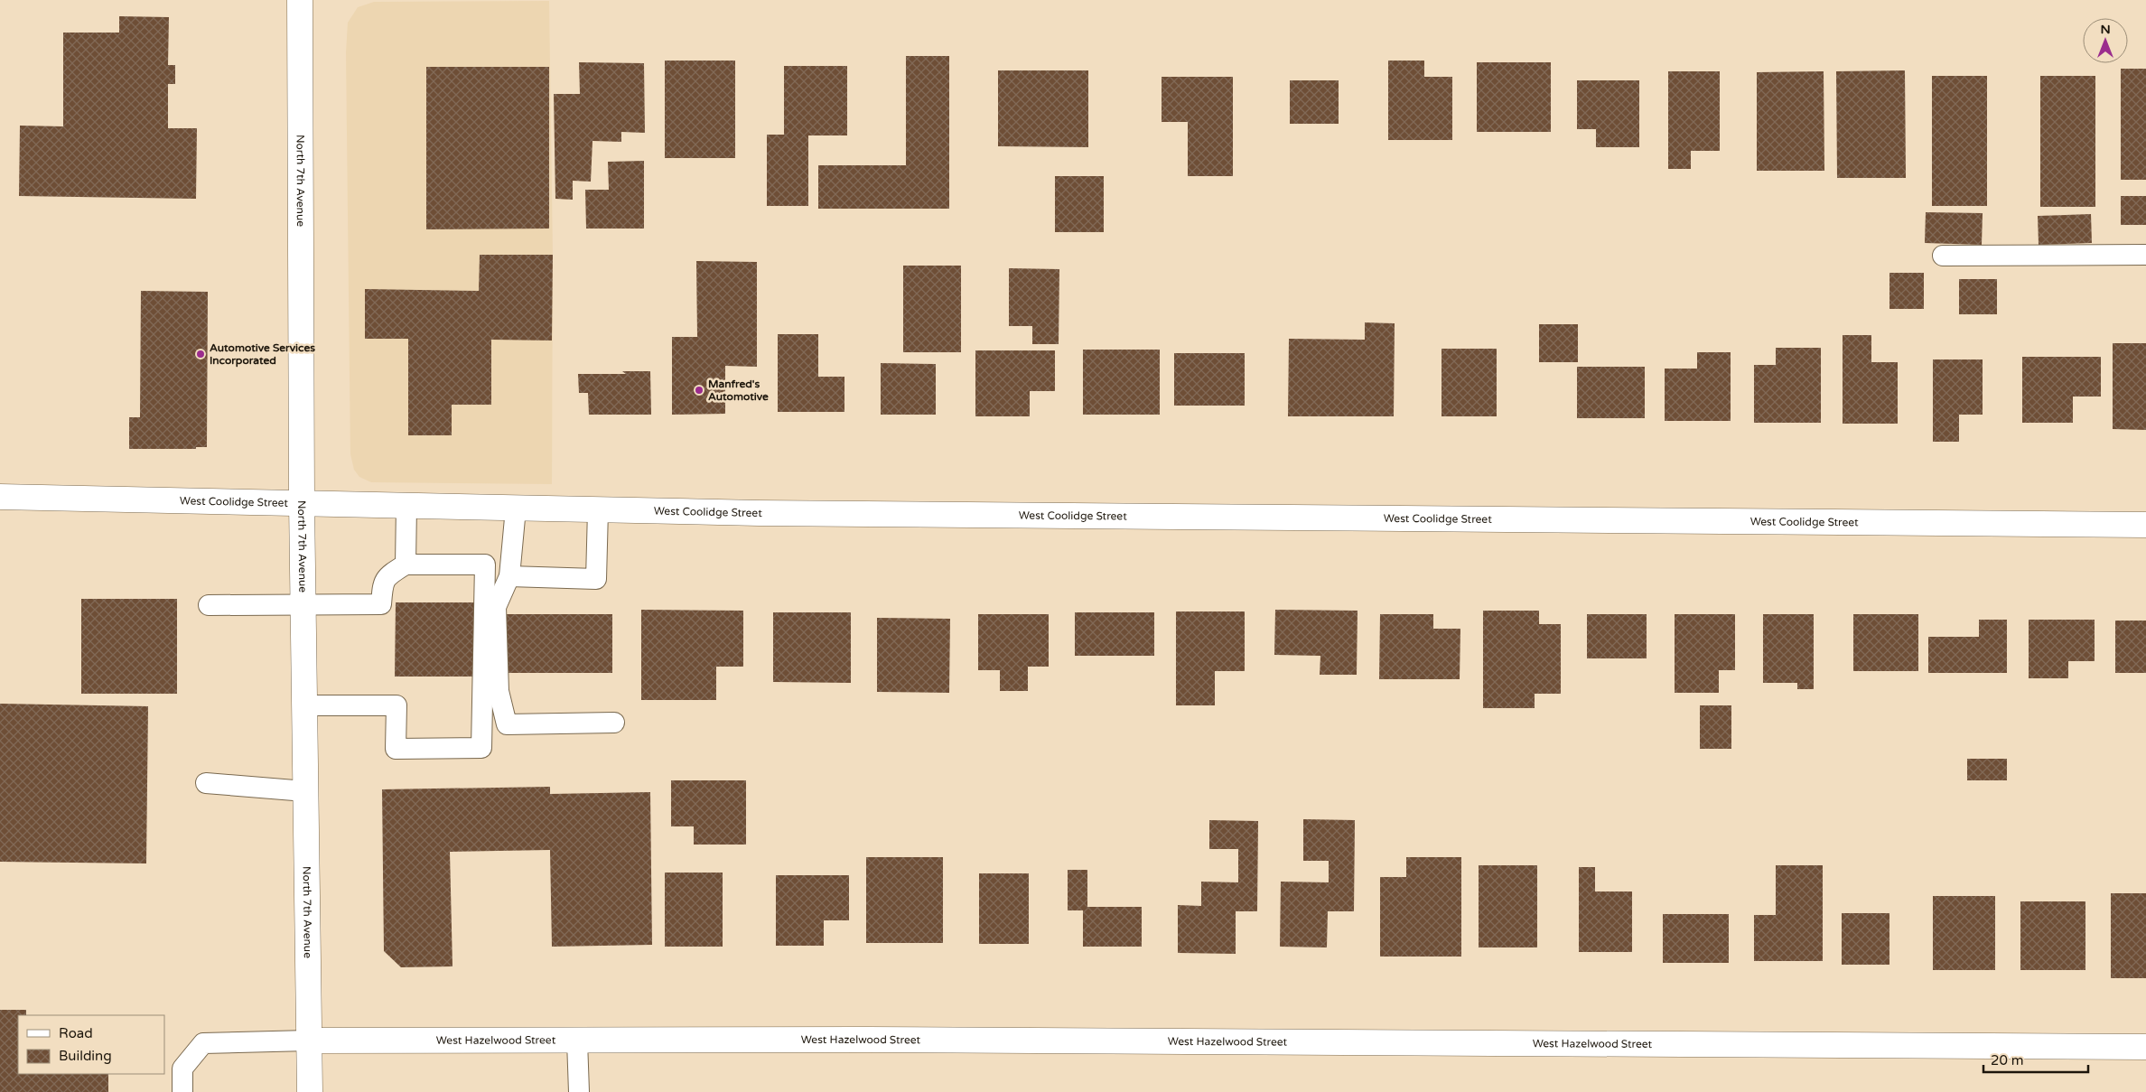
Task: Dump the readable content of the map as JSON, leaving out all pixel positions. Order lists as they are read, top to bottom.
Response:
{
  "streets": {
    "street": ["North 7th Avenue", "West Coolidge Street", "West Hazelwood Street"]
  },
  "crossings": [
    ["North 7th Avenue", "West Coolidge Street"],
    ["North 7th Avenue", "West Hazelwood Street"]
  ],
  "places": ["Automotive Services Incorporated", "Manfred's Automotive"],
  "legend": ["Road", "Building"],
  "scale_bar": "20 m",
  "north": "top"
}
